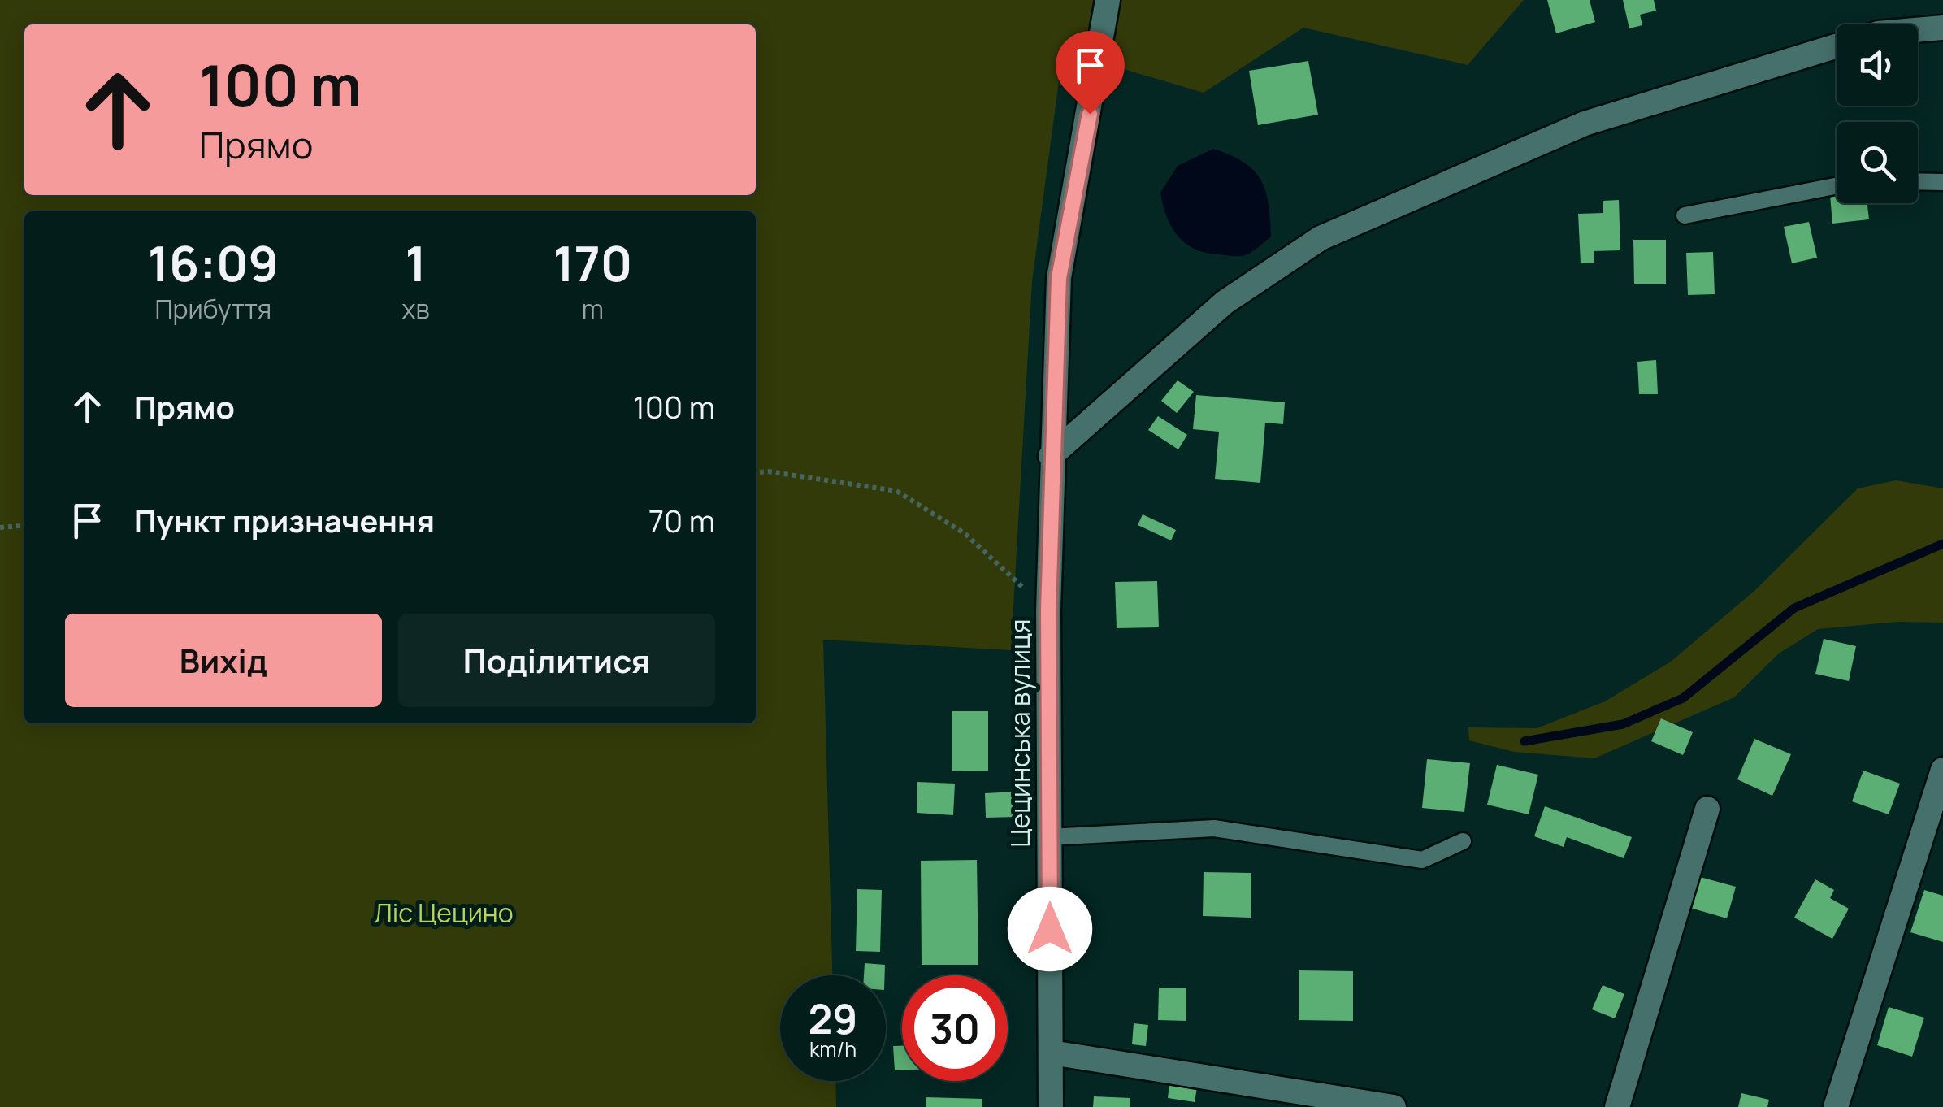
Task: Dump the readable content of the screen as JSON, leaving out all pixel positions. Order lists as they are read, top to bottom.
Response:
{
  "streets": {
    "street": ["Цецинська вулиця"]
  },
  "parks": ["Ліс Цецино"],
  "page": {
    "turn": ["100 m", "Прямо"],
    "eta": [
      "16:09",
      "Прибуття",
      "1",
      "хв",
      "170",
      "m"
    ],
    "list": [
      {
        "name": "Прямо",
        "value": "100 m"
      },
      {
        "name": "Пункт призначення",
        "value": "70 m"
      }
    ],
    "buttons": ["Вихід", "Поділитися"],
    "speed": "29 km/h",
    "limit": "30"
  }
}
